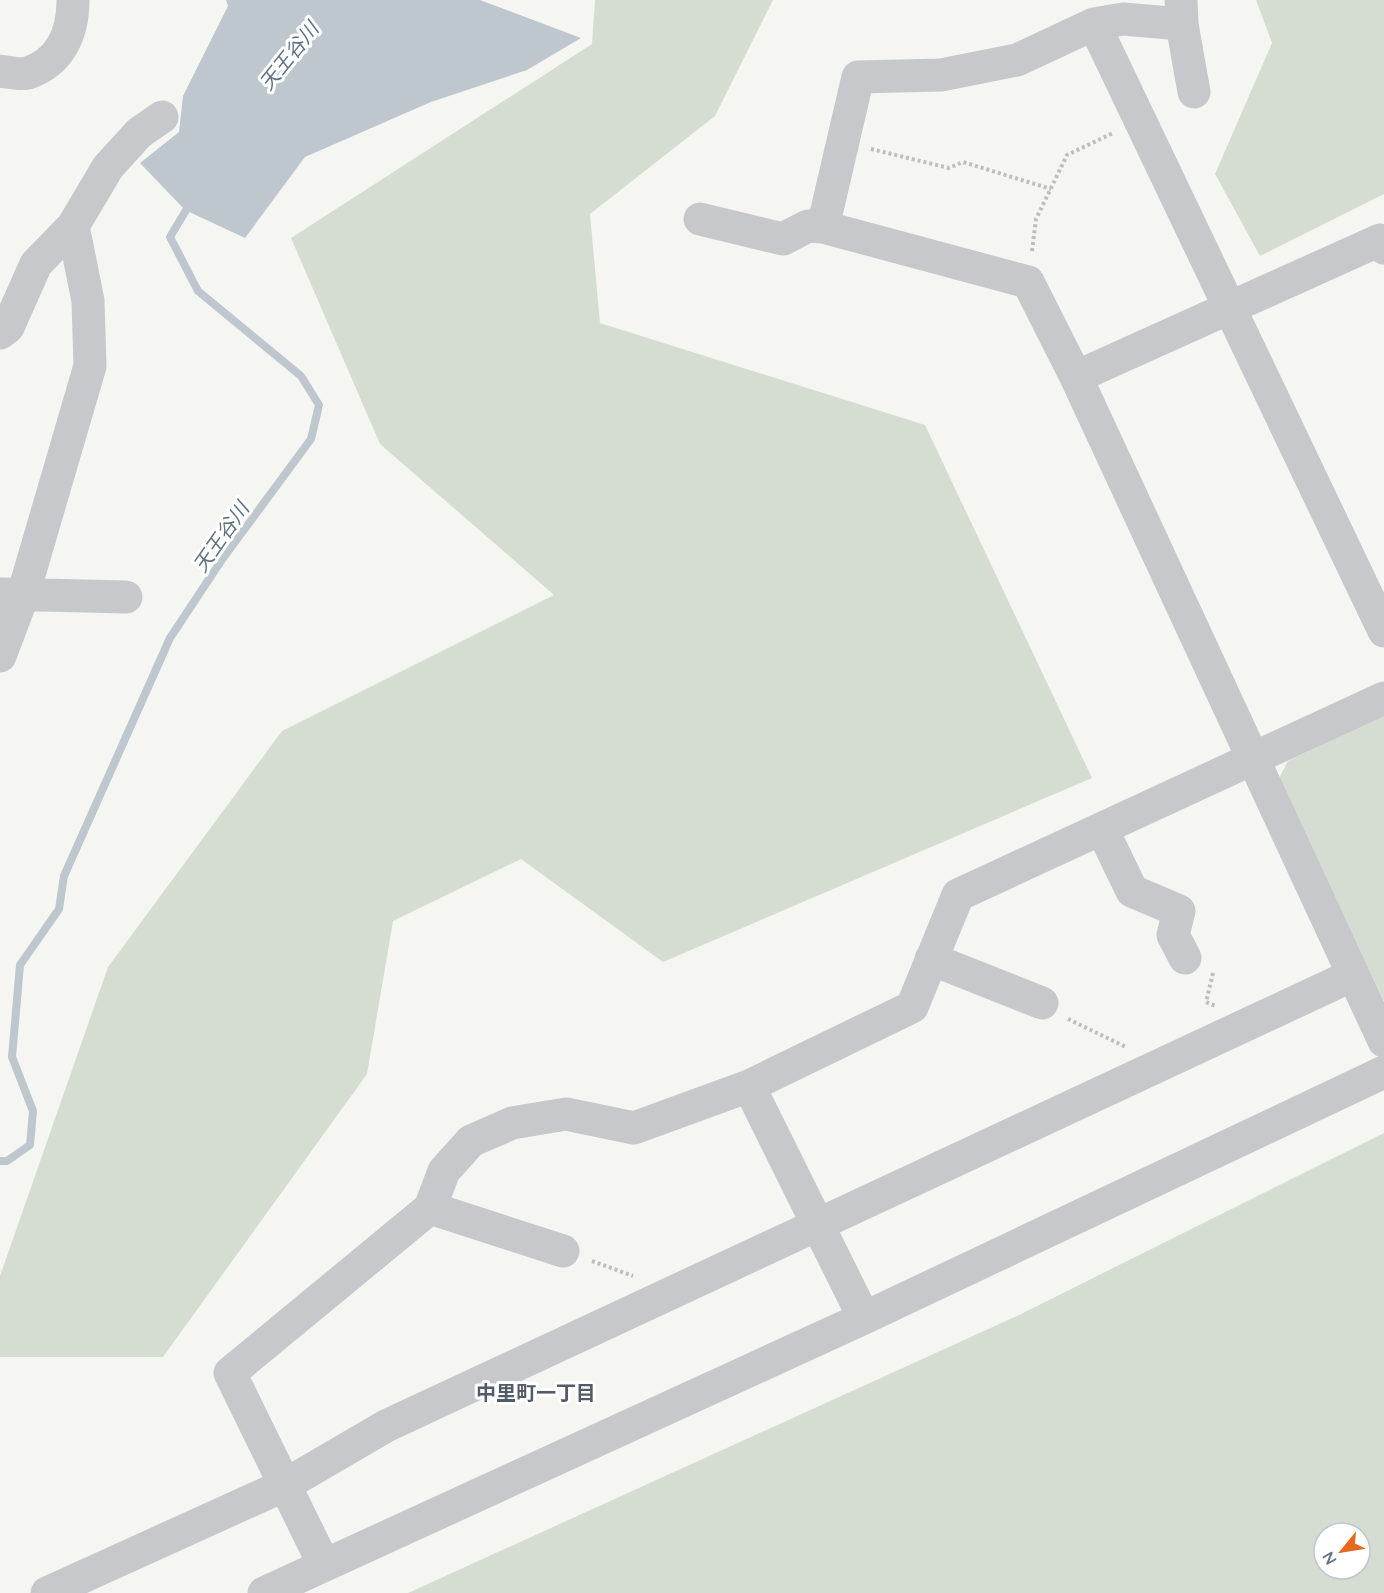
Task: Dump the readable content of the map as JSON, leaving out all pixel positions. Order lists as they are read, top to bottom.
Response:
{
  "districts": ["中里町一丁目"],
  "water": ["天王谷川"],
  "north": "bottom left"
}
